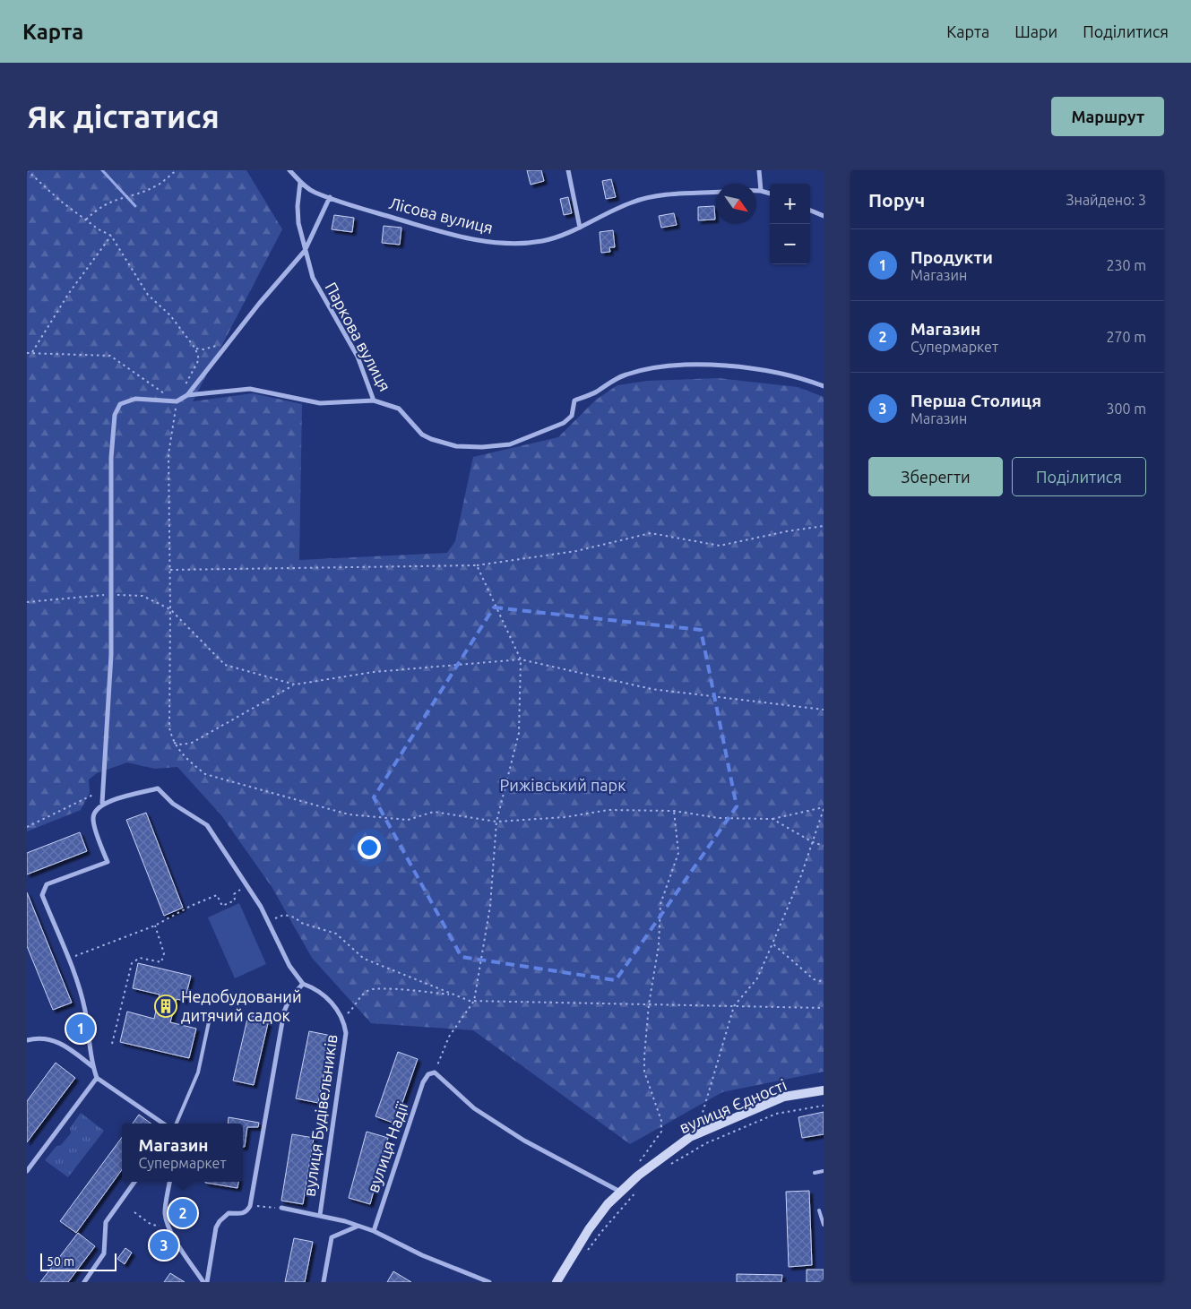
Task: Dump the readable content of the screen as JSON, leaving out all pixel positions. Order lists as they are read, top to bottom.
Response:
{
  "streets": {
    "street": [
      "Лісова вулиця",
      "Паркова вулиця",
      "вулиця Єдності",
      "вулиця Будівельників",
      "вулиця Надії"
    ]
  },
  "crossings": [
    ["Лісова вулиця", "Паркова вулиця"]
  ],
  "parks": ["Рижівський парк"],
  "places": {
    "building": ["Недобудований дитячий садок"]
  },
  "scale_bar": "50 m",
  "north": "bottom right",
  "page": {
    "header": "Карта",
    "nav": ["Карта", "Шари", "Поділитися"],
    "buttons": [
      "Маршрут",
      ["Зберегти", "Поділитися"]
    ],
    "title": "Як дістатися",
    "heading": ["Поруч", "Знайдено: 3"],
    "map_buttons": ["+", "−"],
    "list": [
      {
        "mark": "1",
        "name": "Продукти",
        "note": "Магазин",
        "value": "230 m"
      },
      {
        "mark": "2",
        "name": "Магазин",
        "note": "Супермаркет",
        "value": "270 m"
      },
      {
        "mark": "3",
        "name": "Перша Столиця",
        "note": "Магазин",
        "value": "300 m"
      }
    ],
    "pins": ["1", "2", "3"],
    "popup": ["Магазин", "Супермаркет"],
    "scale": "50 m"
  }
}
